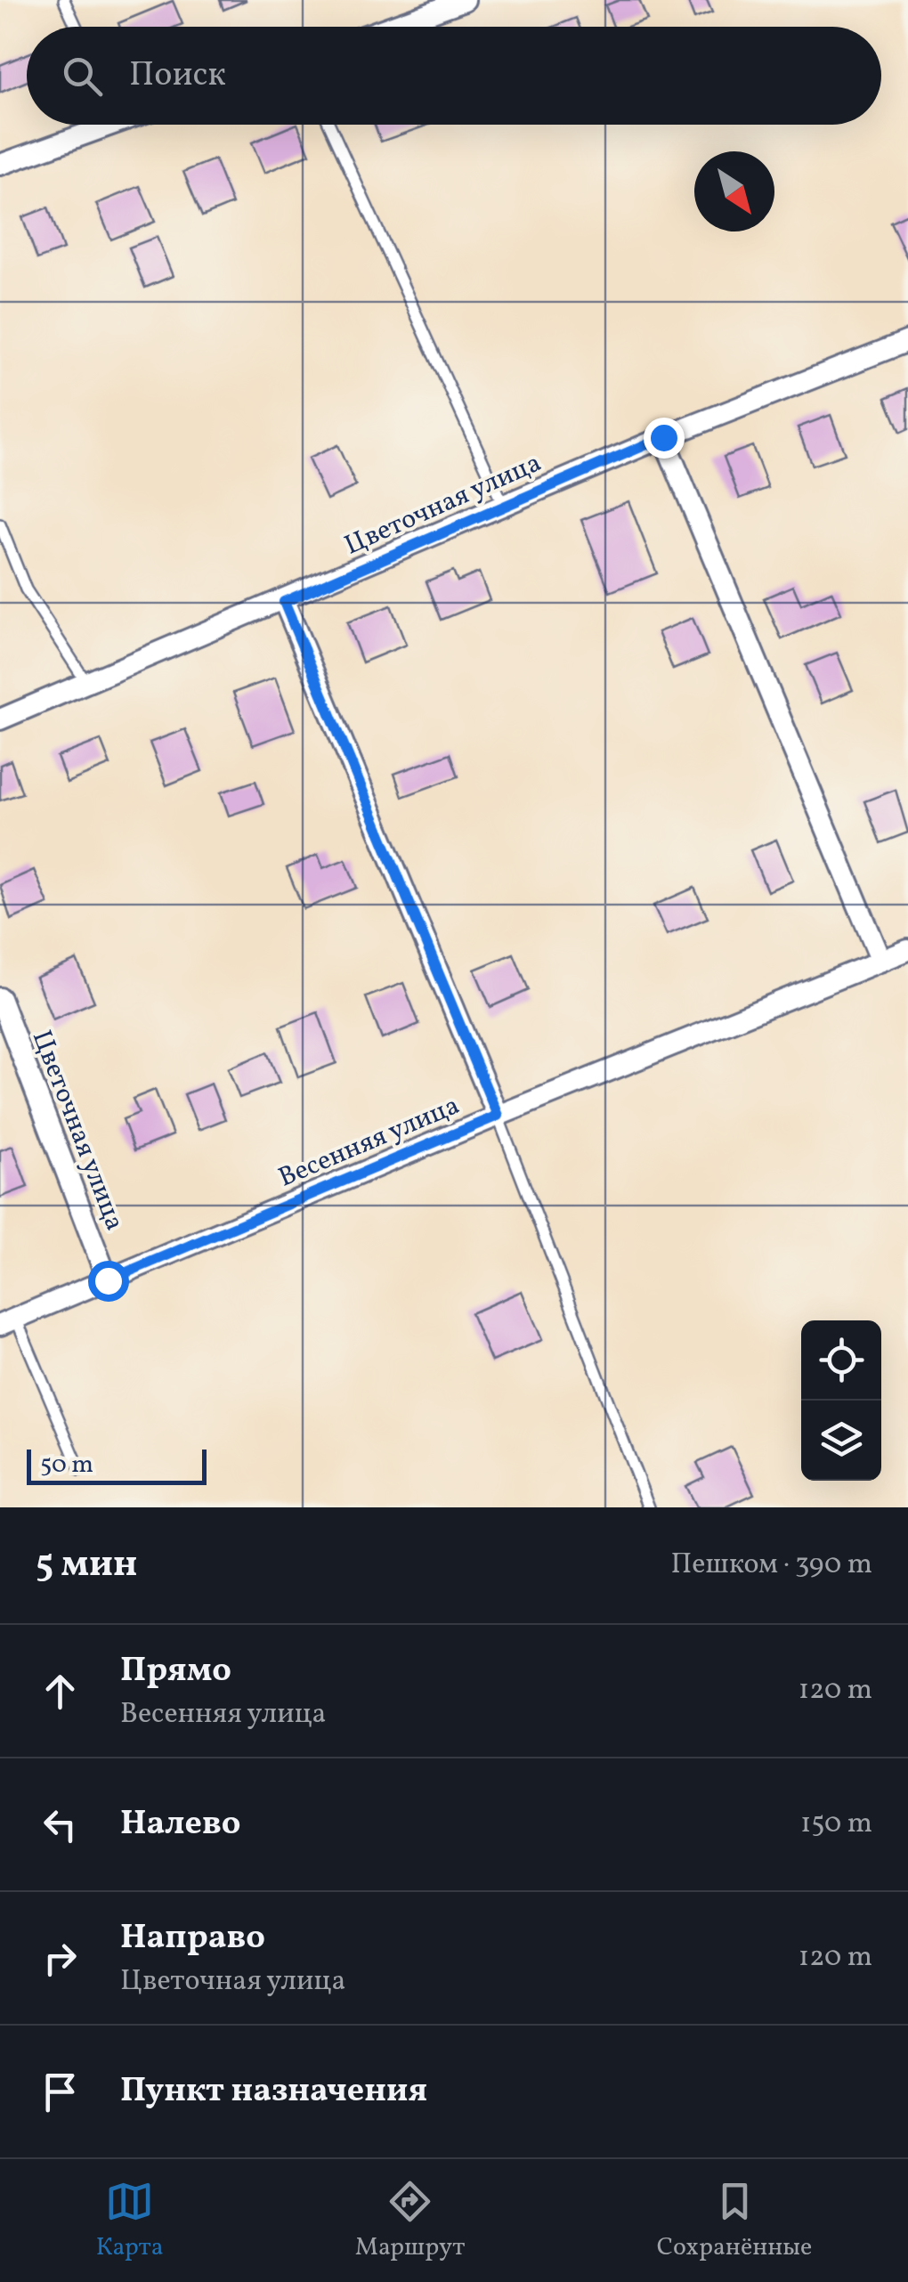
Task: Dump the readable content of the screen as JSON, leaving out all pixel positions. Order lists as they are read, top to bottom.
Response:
{
  "streets": {
    "street": ["Цветочная улица", "Весенняя улица"]
  },
  "crossings": [
    ["Цветочная улица", "Весенняя улица"]
  ],
  "scale_bar": "50 m",
  "north": "bottom right",
  "page": {
    "search": "Поиск",
    "scale": "50 m",
    "heading": ["5 мин", "Пешком · 390 m"],
    "list": [
      ["Прямо", "Весенняя улица", "120 m"],
      ["Налево", "150 m"],
      ["Направо", "Цветочная улица", "120 m"],
      "Пункт назначения"
    ],
    "nav": ["Карта", "Маршрут", "Сохранённые"]
  }
}
